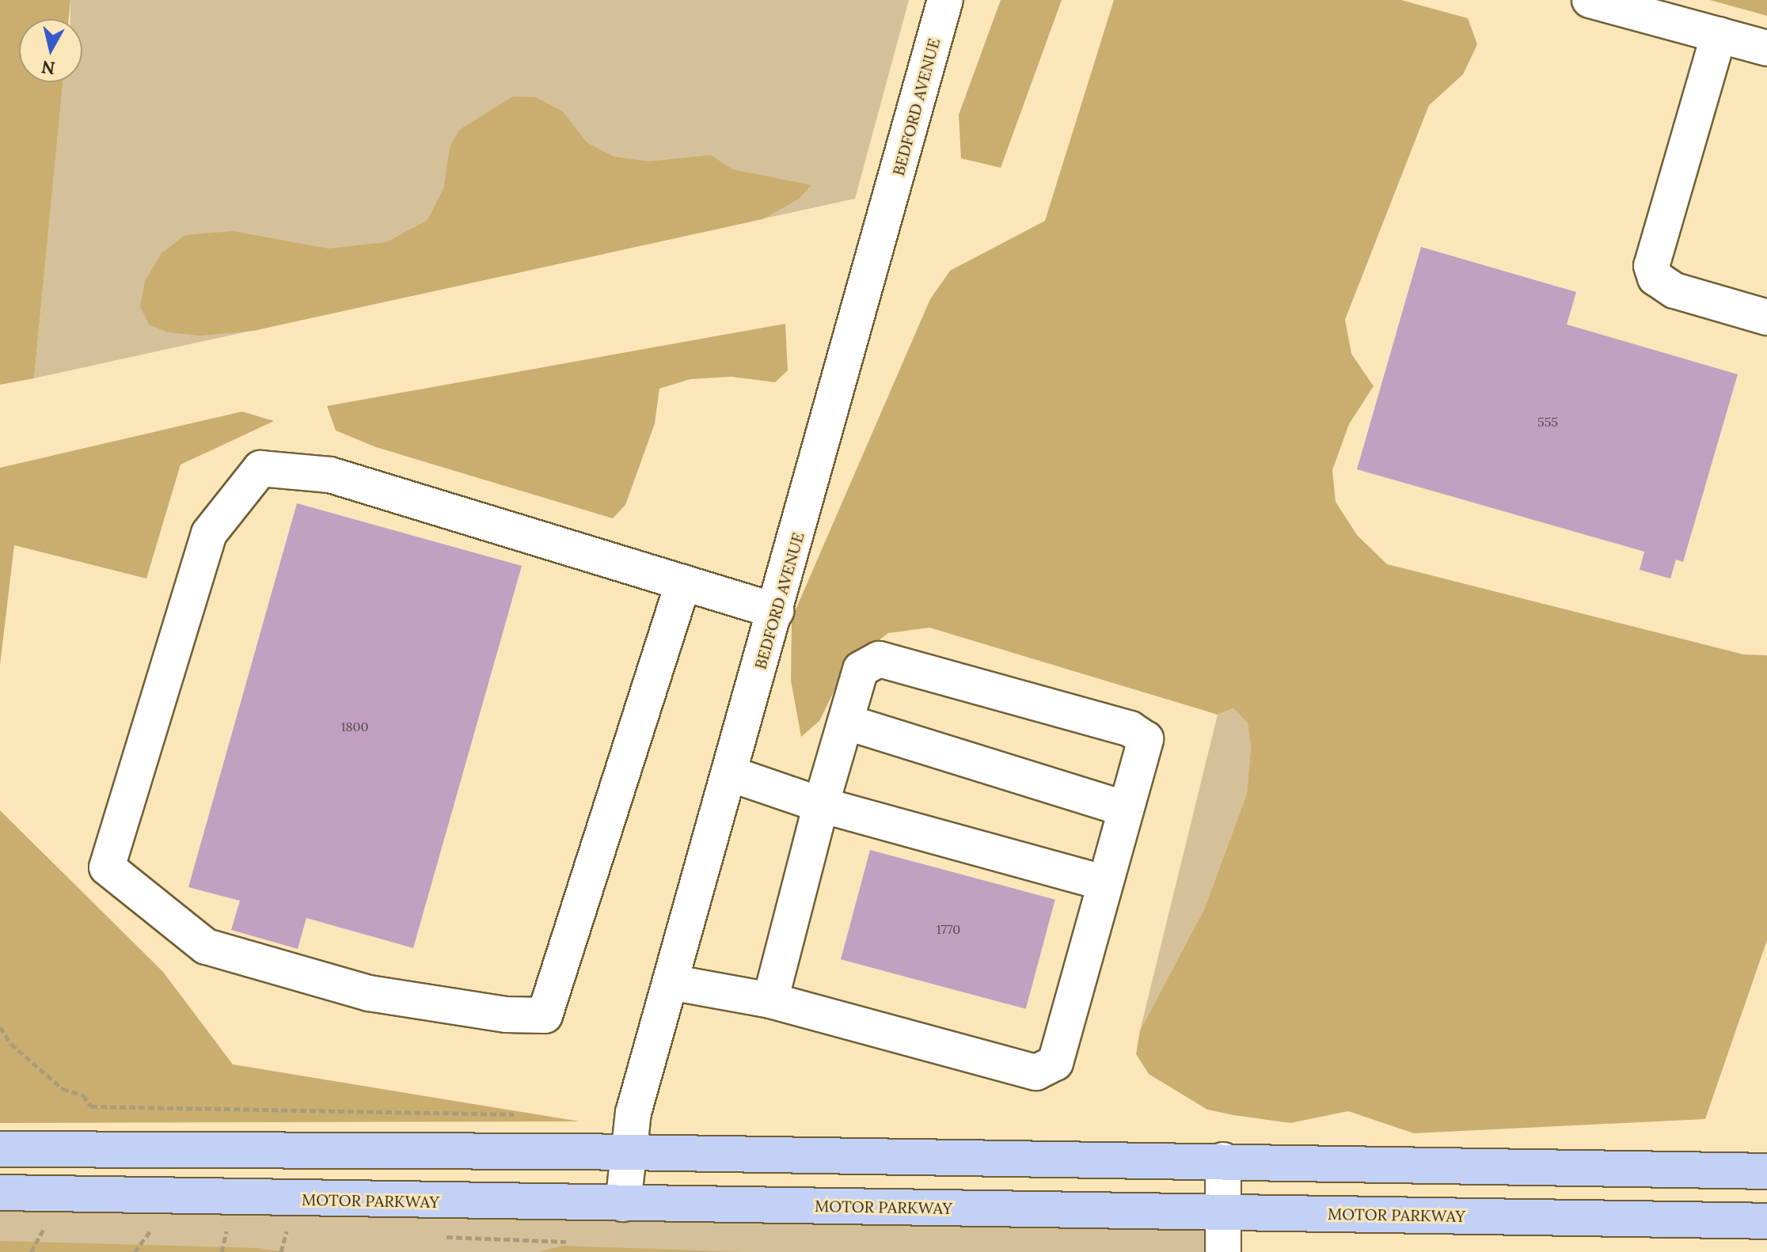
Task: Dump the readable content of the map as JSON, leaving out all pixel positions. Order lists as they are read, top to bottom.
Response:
{
  "streets": {
    "main road": ["MOTOR PARKWAY"],
    "street": ["BEDFORD AVENUE"]
  },
  "crossings": [
    ["BEDFORD AVENUE", "MOTOR PARKWAY"]
  ],
  "house_numbers": ["555", "1800", "1770"],
  "north": "bottom"
}
